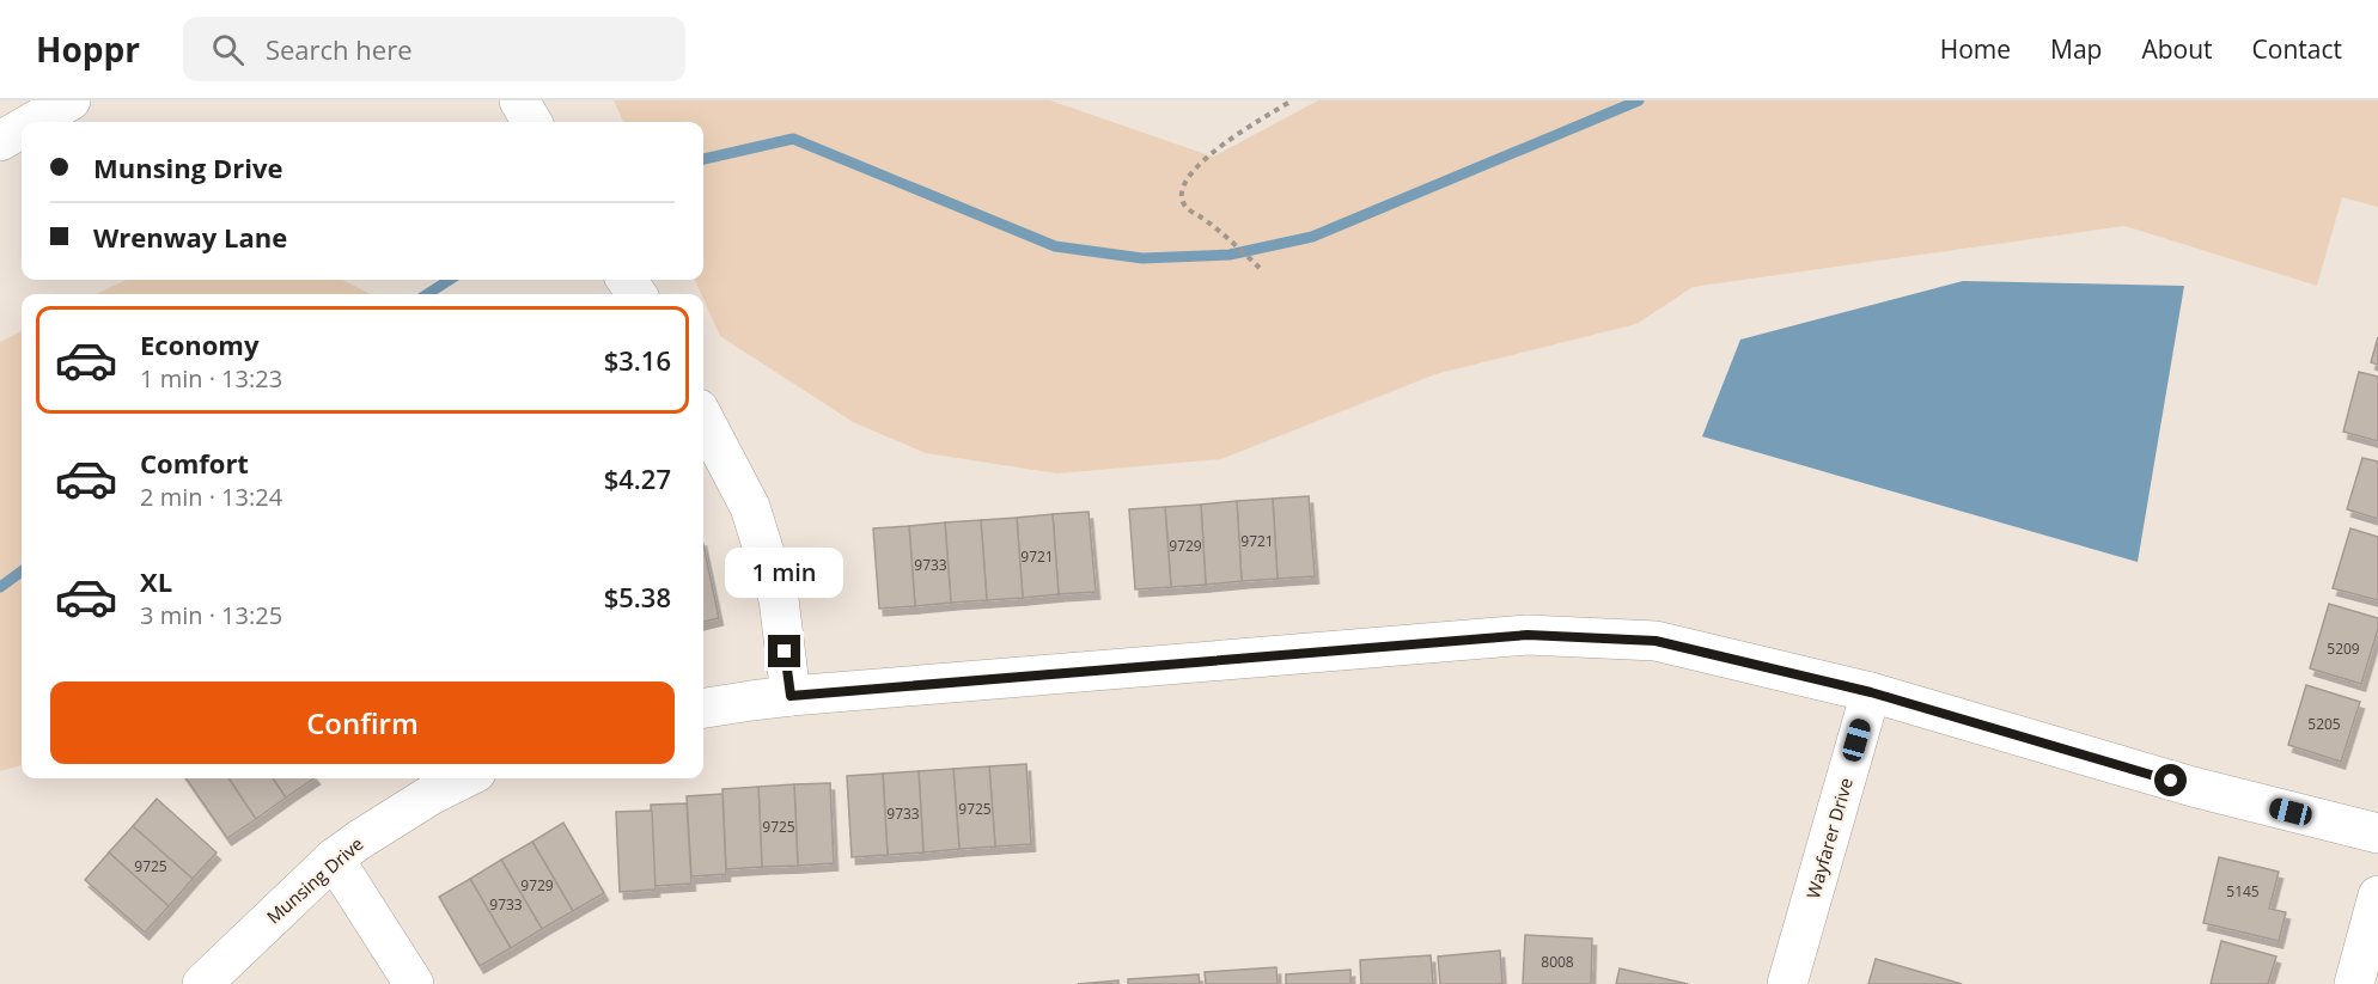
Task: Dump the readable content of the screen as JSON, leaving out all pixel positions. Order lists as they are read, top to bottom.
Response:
{
  "streets": {
    "street": ["Wayfarer Drive", "Munsing Drive"]
  },
  "house_numbers": [
    "9721",
    "9729",
    "9721",
    "9733",
    "5209",
    "5205",
    "9725",
    "9733",
    "9725",
    "9725",
    "9729",
    "5145",
    "9733",
    "8008"
  ],
  "page": {
    "header": "Hoppr",
    "search": "Search here",
    "nav": [
      "Home",
      "Map",
      "About",
      "Contact"
    ],
    "banner": ["Munsing Drive", "Wrenway Lane"],
    "list": [
      {
        "name": "Economy",
        "note": "1 min · 13:23",
        "value": "$3.16"
      },
      {
        "name": "Comfort",
        "note": "2 min · 13:24",
        "value": "$4.27"
      },
      {
        "name": "XL",
        "note": "3 min · 13:25",
        "value": "$5.38"
      }
    ],
    "bubble": "1 min",
    "buttons": "Confirm"
  }
}
